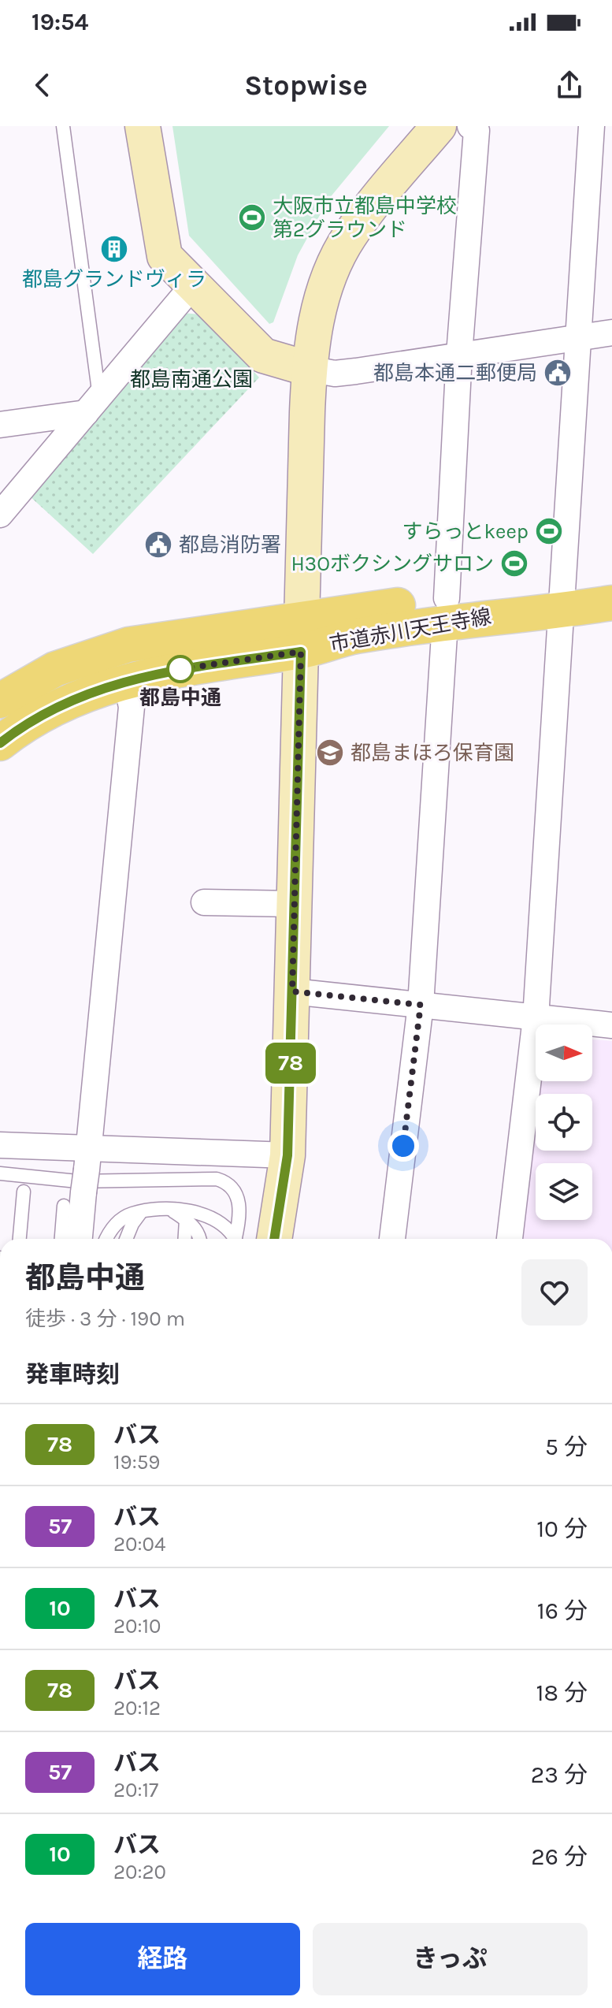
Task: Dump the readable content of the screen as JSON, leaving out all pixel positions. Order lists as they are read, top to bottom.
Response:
{
  "streets": {
    "main road": ["市道赤川天王寺線"]
  },
  "parks": ["都島南通公園"],
  "places": {
    "sports": ["大阪市立都島中学校 第2グラウンド", "すらっとkeep", "H3Oボクシングサロン"],
    "building": ["都島グランドヴィラ"],
    "public building": ["都島本通二郵便局", "都島消防署"],
    "other": ["都島中通"],
    "school or university": ["都島まほろ保育園"]
  },
  "lines": ["bus line 78"],
  "north": "right",
  "page": {
    "status": "19:54",
    "header": "Stopwise",
    "on_map": "78",
    "heading": [
      ["都島中通", "徒歩 · 3 分 · 190 m"],
      "発車時刻"
    ],
    "list": [
      {
        "mark": "78",
        "name": "バス",
        "note": "19:59",
        "value": "5 分"
      },
      {
        "mark": "57",
        "name": "バス",
        "note": "20:04",
        "value": "10 分"
      },
      {
        "mark": "10",
        "name": "バス",
        "note": "20:10",
        "value": "16 分"
      },
      {
        "mark": "78",
        "name": "バス",
        "note": "20:12",
        "value": "18 分"
      },
      {
        "mark": "57",
        "name": "バス",
        "note": "20:17",
        "value": "23 分"
      },
      {
        "mark": "10",
        "name": "バス",
        "note": "20:20",
        "value": "26 分"
      }
    ],
    "buttons": ["経路", "きっぷ"]
  }
}
